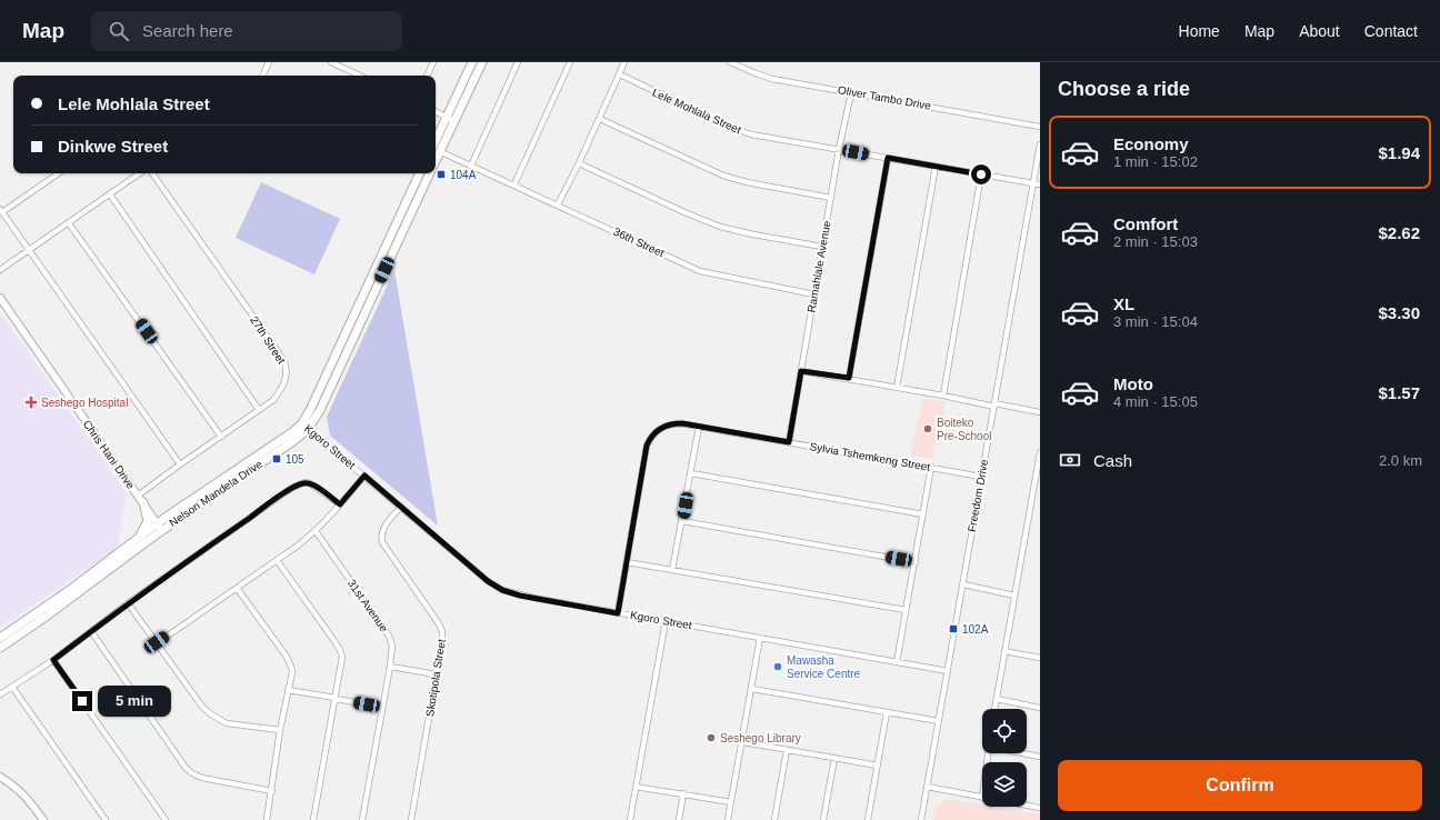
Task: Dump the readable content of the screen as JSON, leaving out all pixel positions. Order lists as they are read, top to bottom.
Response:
{
  "streets": {
    "main road": ["Nelson Mandela Drive"],
    "street": [
      "Oliver Tambo Drive",
      "Lele Mohlala Street",
      "36th Street",
      "Ramahlale Avenue",
      "27th Street",
      "Kgoro Street",
      "Chris Hani Drive",
      "Sylvia Tshemkeng Street",
      "Freedom Drive",
      "31st Avenue",
      "Skotipola Street"
    ]
  },
  "crossings": [
    ["Oliver Tambo Drive", "Ramahlale Avenue"],
    ["Lele Mohlala Street", "Ramahlale Avenue"],
    ["Lele Mohlala Street", "Freedom Drive"],
    ["36th Street", "Ramahlale Avenue"],
    ["36th Street", "Nelson Mandela Drive"],
    ["Ramahlale Avenue", "Sylvia Tshemkeng Street"],
    ["27th Street", "Chris Hani Drive"],
    ["Kgoro Street", "Sylvia Tshemkeng Street"],
    ["Kgoro Street", "Nelson Mandela Drive"],
    ["Kgoro Street", "Freedom Drive"],
    ["Kgoro Street", "Skotipola Street"],
    ["Chris Hani Drive", "Nelson Mandela Drive"],
    ["Sylvia Tshemkeng Street", "Freedom Drive"]
  ],
  "places": {
    "transit": ["104A", "105", "102A"],
    "health": ["Seshego Hospital"],
    "other": ["Boiteko Pre-School", "Mawasha Service Centre", "Seshego Library"]
  },
  "page": {
    "header": "Map",
    "search": "Search here",
    "nav": [
      "Home",
      "Map",
      "About",
      "Contact"
    ],
    "heading": "Choose a ride",
    "banner": ["Lele Mohlala Street", "Dinkwe Street"],
    "list": [
      {
        "name": "Economy",
        "note": "1 min · 15:02",
        "value": "$1.94"
      },
      {
        "name": "Comfort",
        "note": "2 min · 15:03",
        "value": "$2.62"
      },
      {
        "name": "XL",
        "note": "3 min · 15:04",
        "value": "$3.30"
      },
      {
        "name": "Moto",
        "note": "4 min · 15:05",
        "value": "$1.57"
      }
    ],
    "pay": ["Cash", "2.0 km"],
    "bubble": "5 min",
    "buttons": "Confirm"
  }
}
